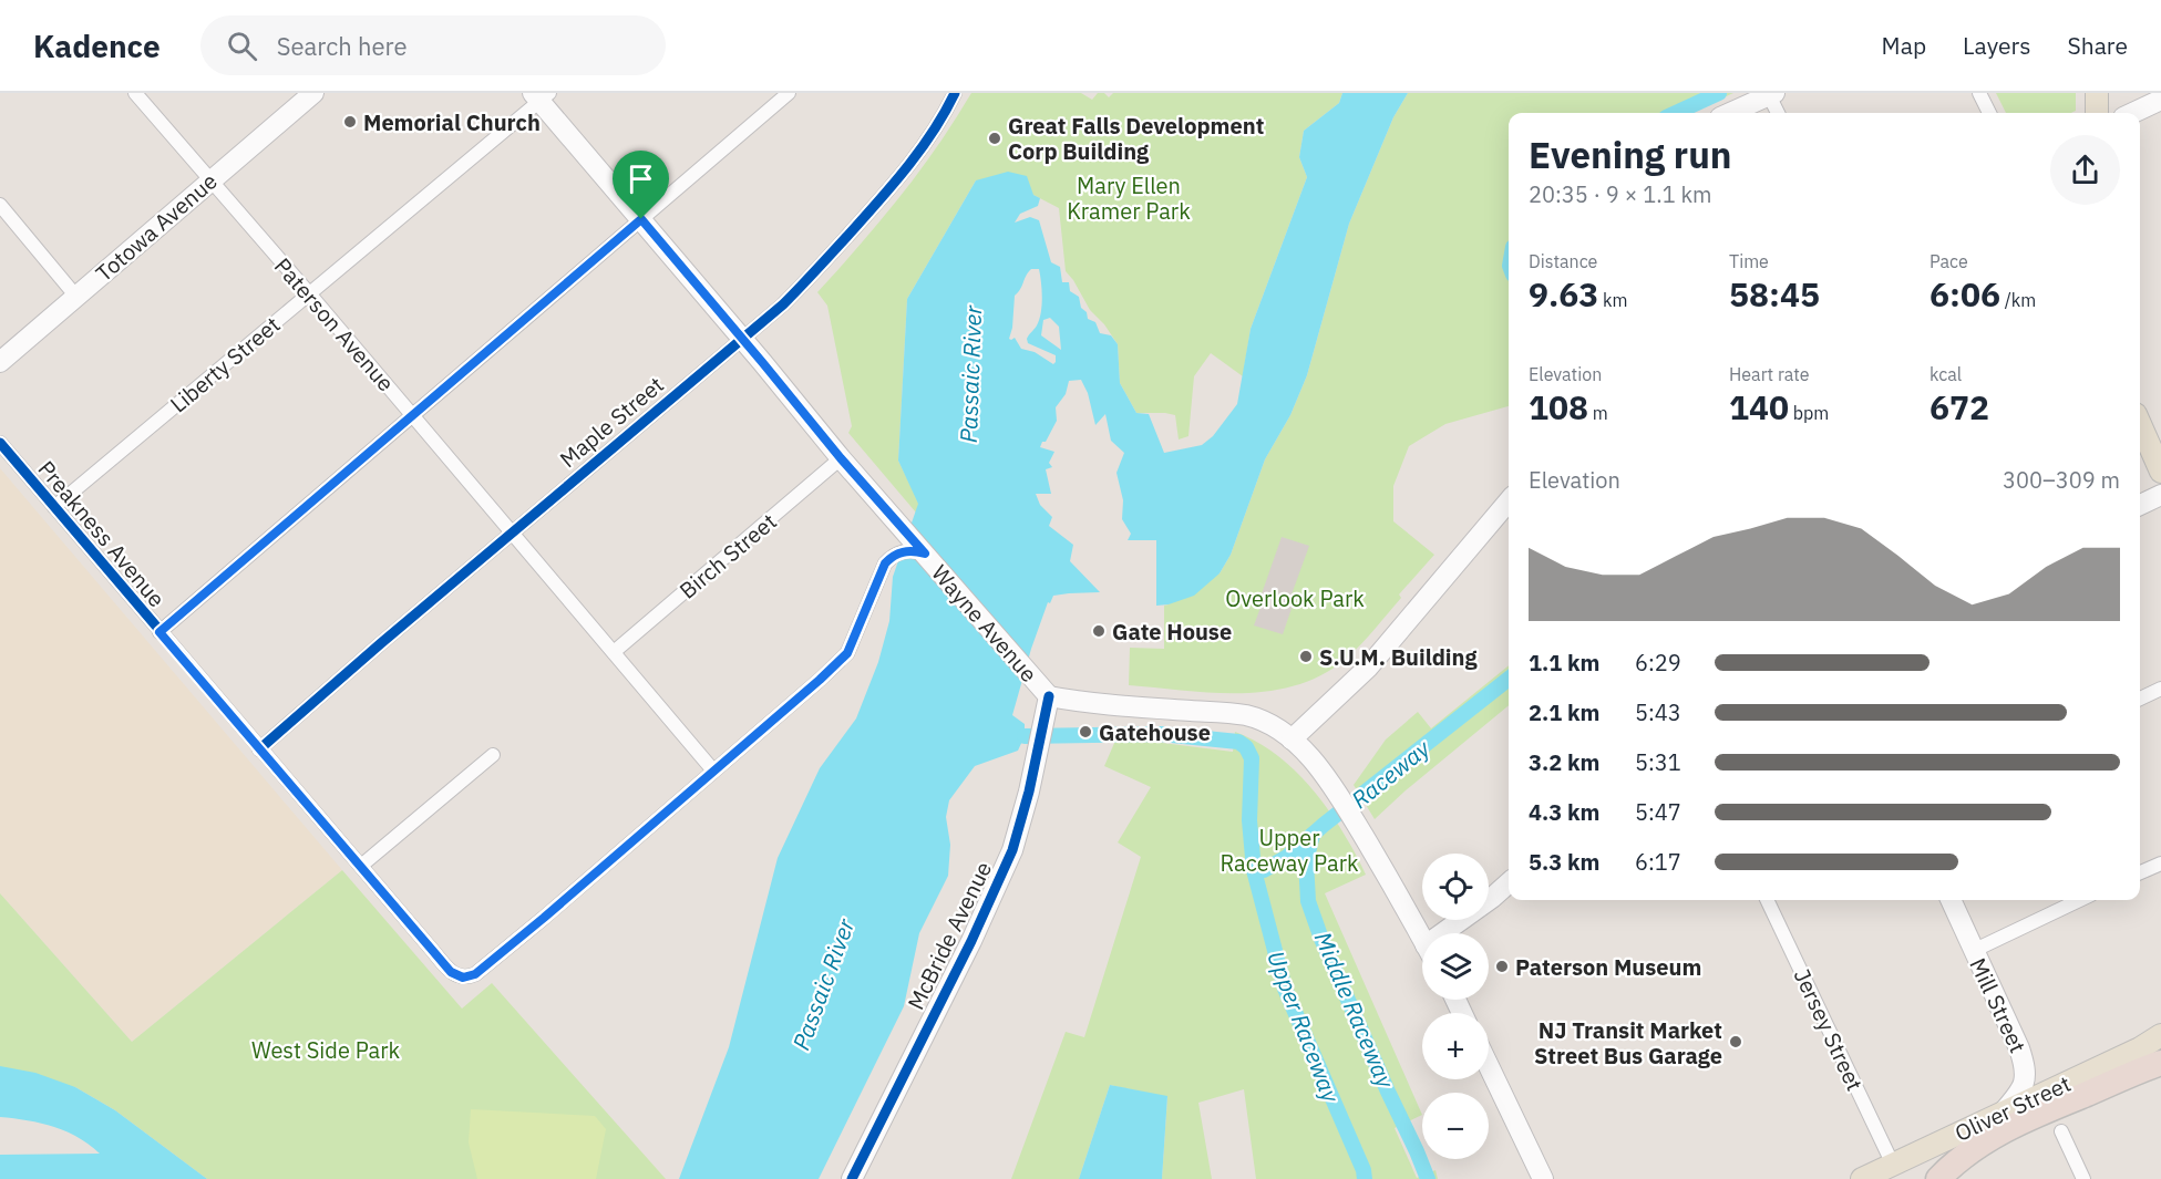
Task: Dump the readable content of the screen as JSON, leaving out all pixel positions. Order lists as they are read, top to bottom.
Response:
{
  "streets": {
    "main road": [
      "Totowa Avenue",
      "Wayne Avenue",
      "McBride Avenue",
      "Mill Street",
      "Oliver Street"
    ],
    "street": [
      "Paterson Avenue",
      "Liberty Street",
      "Maple Street",
      "Preakness Avenue",
      "Birch Street",
      "Jersey Street"
    ]
  },
  "crossings": [
    ["Totowa Avenue", "Paterson Avenue"],
    ["Paterson Avenue", "Liberty Street"],
    ["Paterson Avenue", "Maple Street"],
    ["Paterson Avenue", "Preakness Avenue"],
    ["Paterson Avenue", "Birch Street"],
    ["Liberty Street", "Preakness Avenue"],
    ["Liberty Street", "Wayne Avenue"],
    ["Maple Street", "Preakness Avenue"],
    ["Maple Street", "Wayne Avenue"],
    ["Birch Street", "Wayne Avenue"],
    ["Wayne Avenue", "McBride Avenue"],
    ["Mill Street", "Oliver Street"],
    ["Jersey Street", "Oliver Street"]
  ],
  "water": [
    "Passaic River",
    "Raceway",
    "Middle Raceway",
    "Upper Raceway"
  ],
  "parks": [
    "Mary Ellen Kramer Park",
    "Overlook Park",
    "Upper Raceway Park",
    "West Side Park"
  ],
  "places": [
    "Memorial Church",
    "Great Falls Development Corp Building",
    "Gate House",
    "S.U.M. Building",
    "Gatehouse",
    "Paterson Museum",
    "NJ Transit Market Street Bus Garage"
  ],
  "page": {
    "header": "Kadence",
    "search": "Search here",
    "nav": ["Map", "Layers", "Share"],
    "heading": ["Evening run", "20:35 · 9 × 1.1 km"],
    "stats": [
      ["Distance", "9.63 km"],
      ["Time", "58:45"],
      ["Pace", "6:06 /km"],
      ["Elevation", "108 m"],
      ["Heart rate", "140 bpm"],
      ["kcal", "672"]
    ],
    "chart": ["Elevation", "300–309 m"],
    "list": [
      {
        "name": "1.1 km",
        "note": "6:29"
      },
      {
        "name": "2.1 km",
        "note": "5:43"
      },
      {
        "name": "3.2 km",
        "note": "5:31"
      },
      {
        "name": "4.3 km",
        "note": "5:47"
      },
      {
        "name": "5.3 km",
        "note": "6:17"
      }
    ],
    "map_buttons": ["+", "−"]
  }
}
